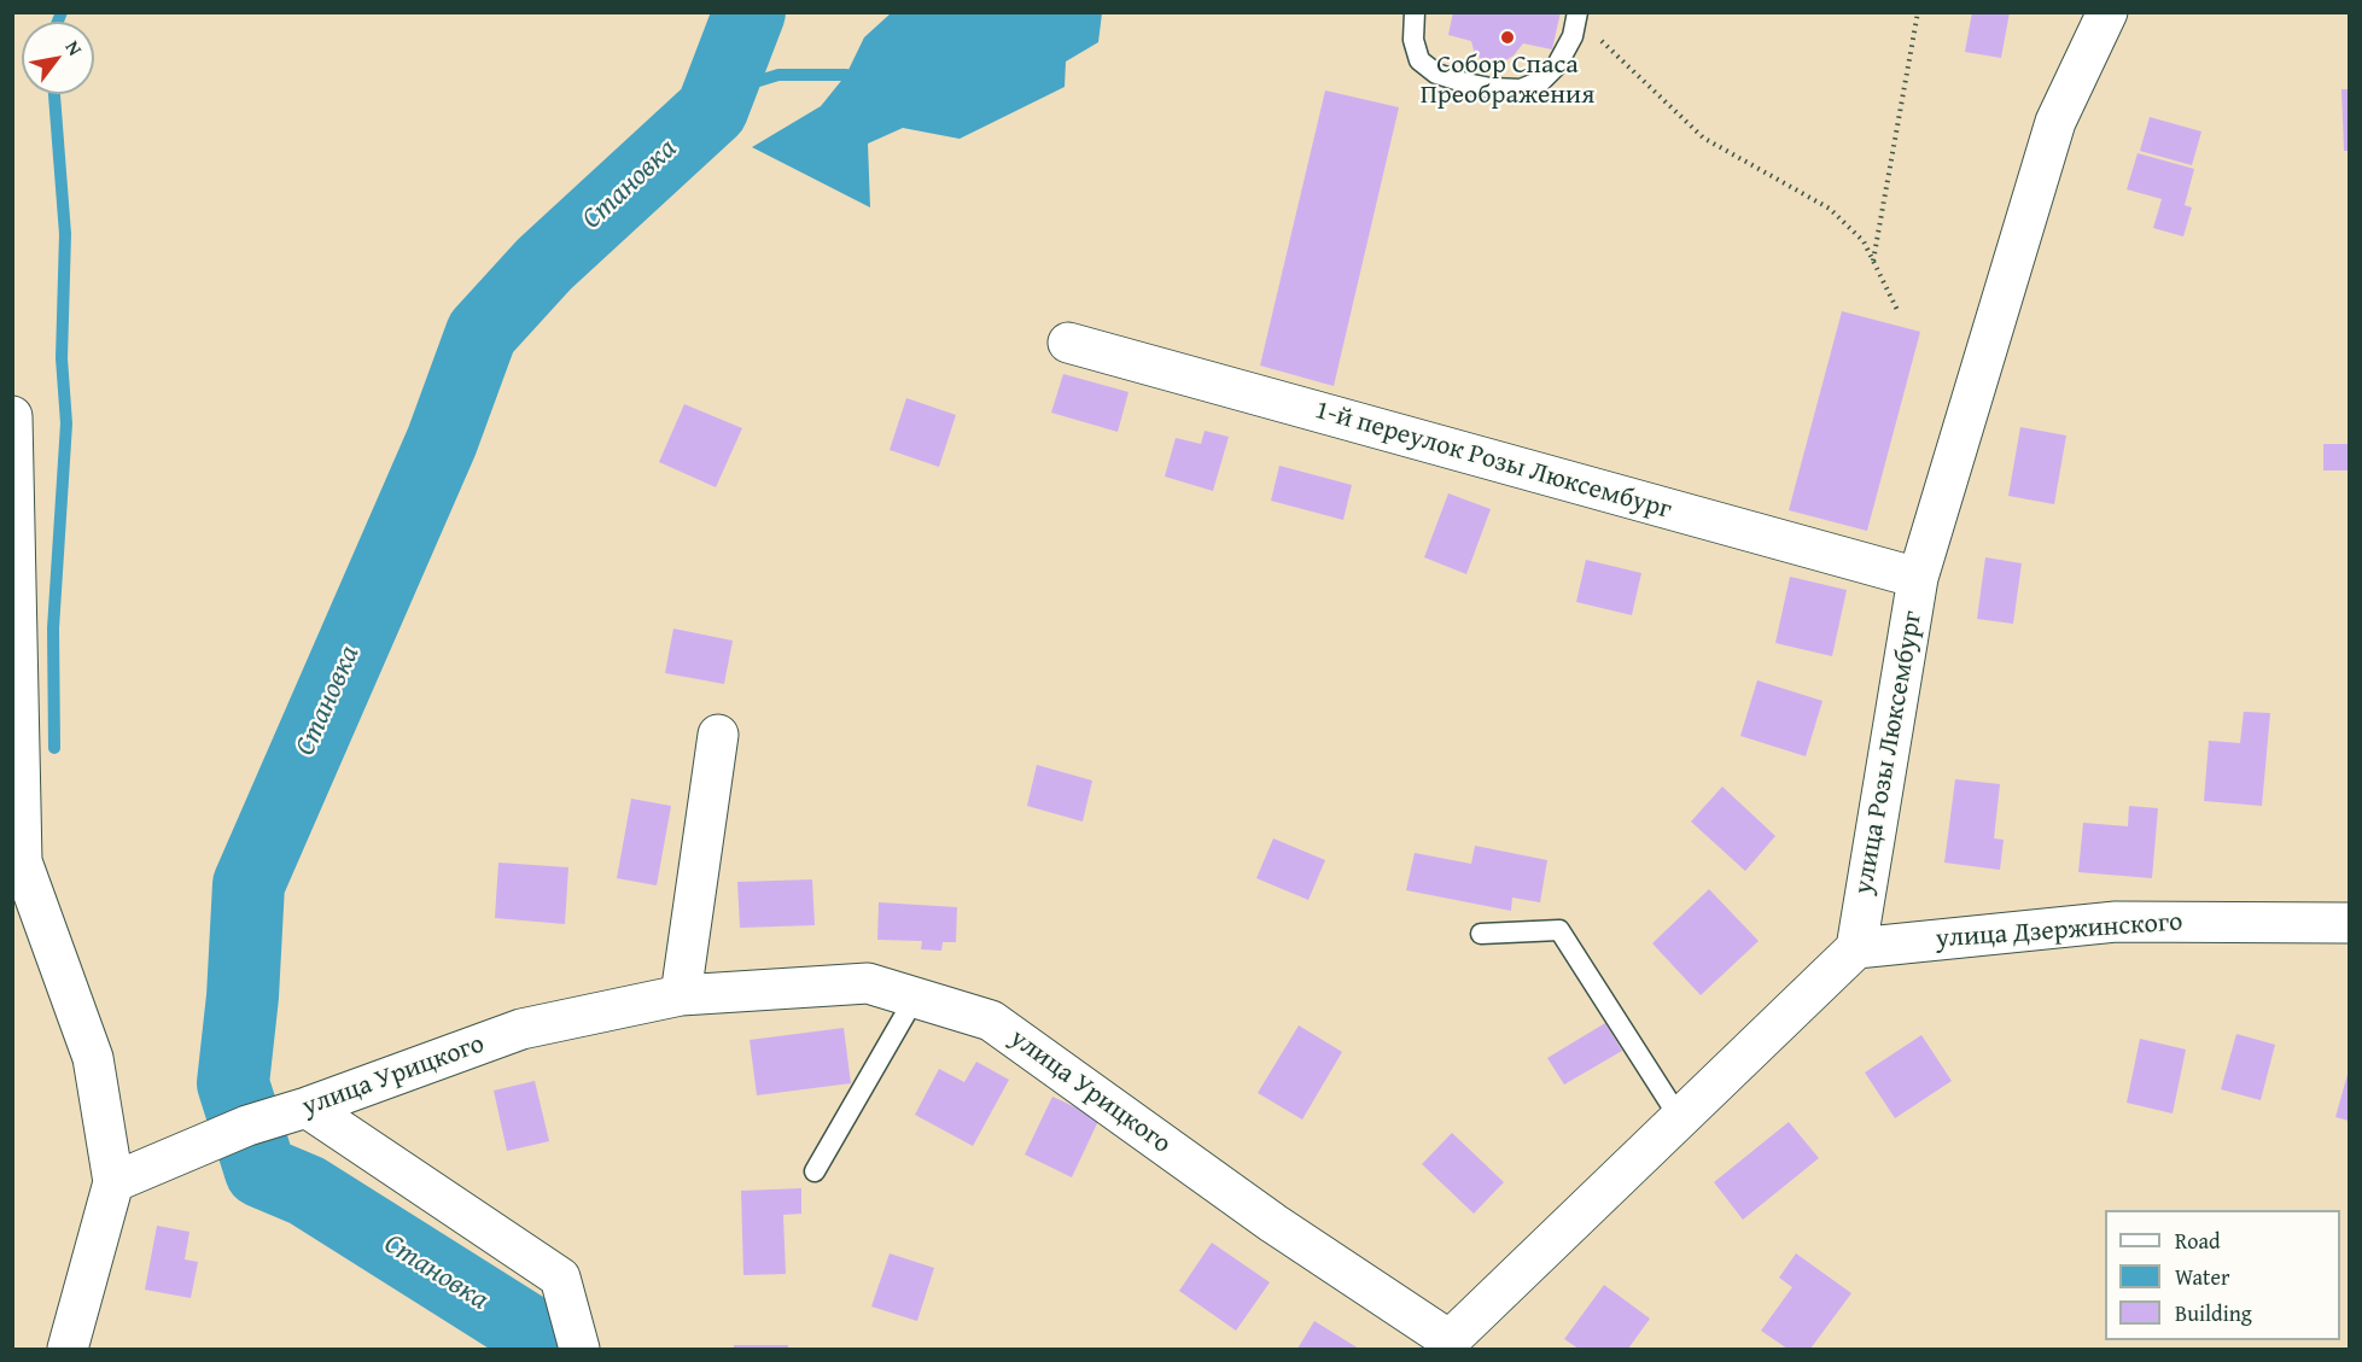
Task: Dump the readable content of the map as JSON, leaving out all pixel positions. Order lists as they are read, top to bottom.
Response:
{
  "streets": {
    "street": [
      "1-й переулок Розы Люксембург",
      "улица Розы Люксембург",
      "улица Дзержинского",
      "улица Урицкого"
    ]
  },
  "crossings": [
    ["1-й переулок Розы Люксембург", "улица Розы Люксембург"],
    ["улица Розы Люксембург", "улица Дзержинского"]
  ],
  "water": ["Становка"],
  "places": ["Собор Спаса Преображения"],
  "legend": ["Road", "Water", "Building"],
  "north": "top right"
}
